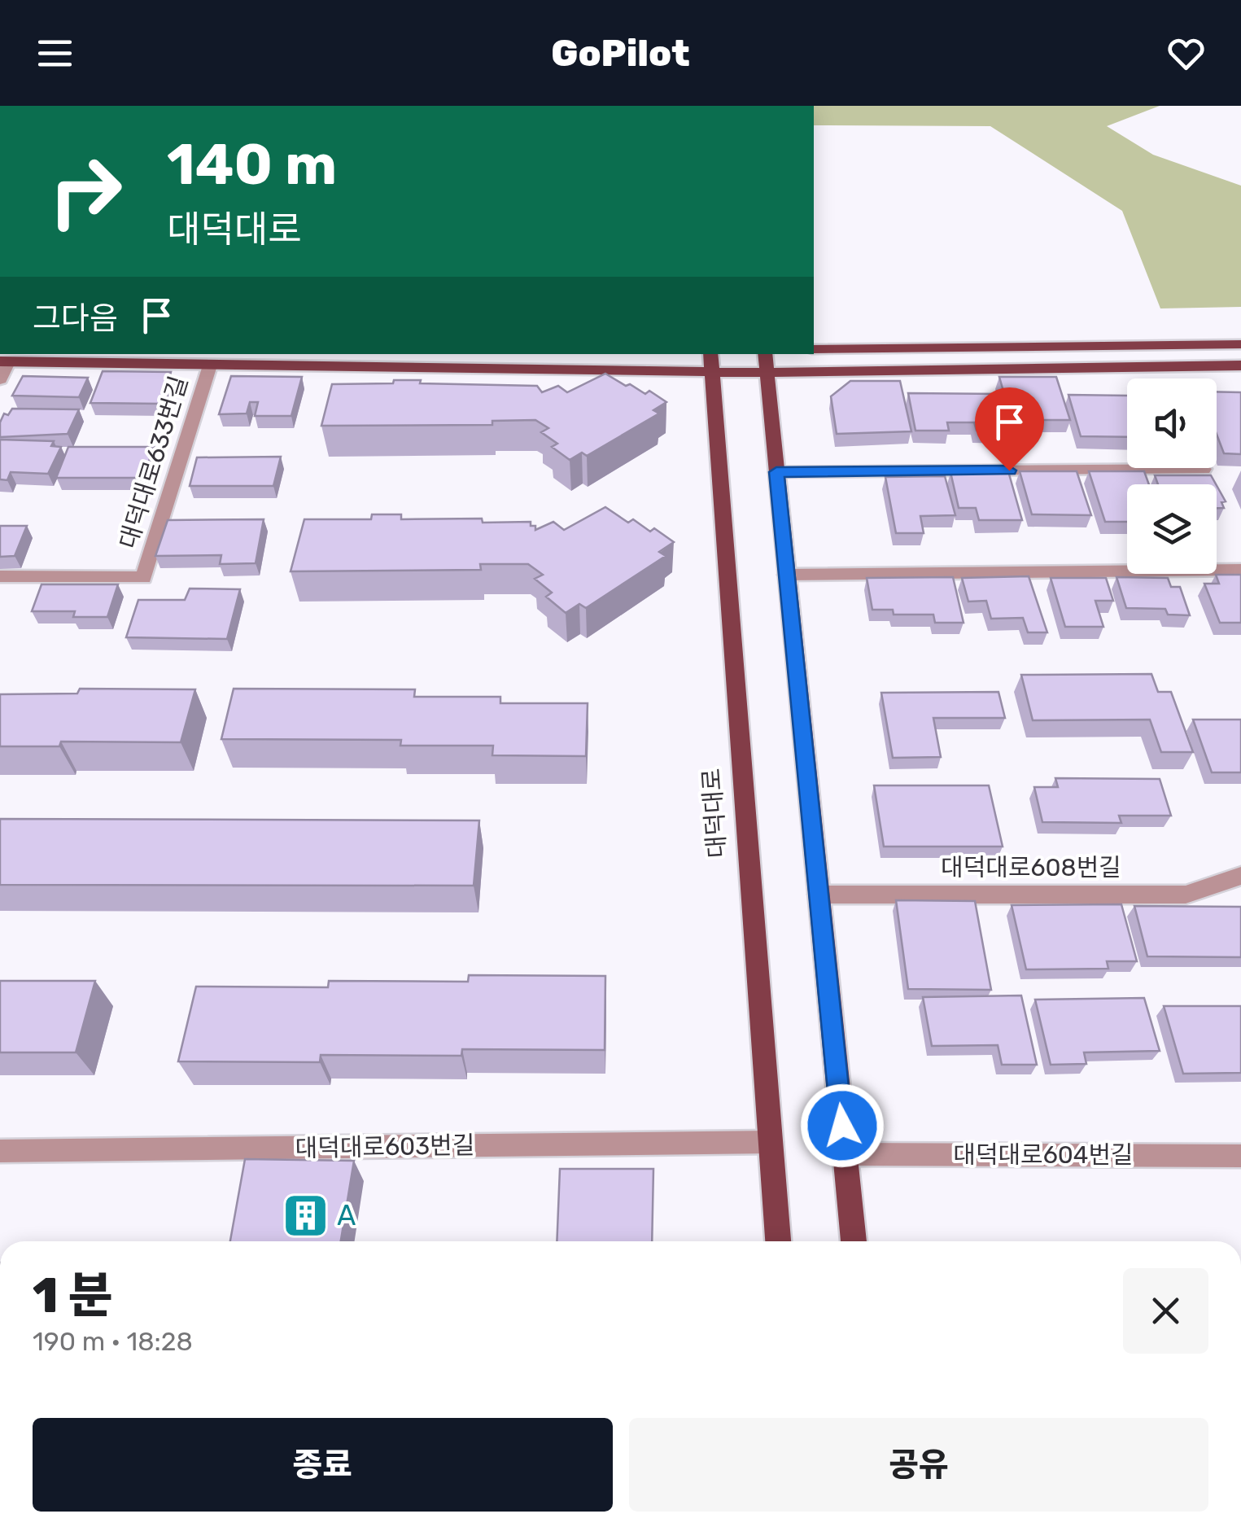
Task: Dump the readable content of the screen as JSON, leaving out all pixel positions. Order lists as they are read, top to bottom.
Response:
{
  "streets": {
    "main road": ["대덕대로"],
    "street": [
      "대덕대로633번길",
      "대덕대로608번길",
      "대덕대로603번길",
      "대덕대로604번길"
    ]
  },
  "crossings": [
    ["대덕대로", "대덕대로603번길"]
  ],
  "places": {
    "building": ["A"]
  },
  "page": {
    "header": "GoPilot",
    "turn": ["140 m", "대덕대로"],
    "then": "그다음",
    "heading": ["1 분", "190 m · 18:28"],
    "buttons": ["종료", "공유"]
  }
}
